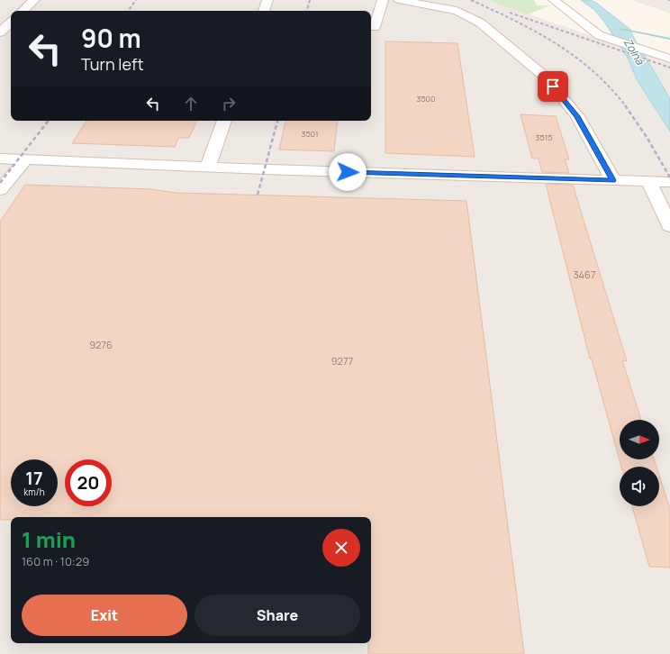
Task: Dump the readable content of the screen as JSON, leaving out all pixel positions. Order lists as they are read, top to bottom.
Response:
{
  "water": ["Zolná"],
  "house_numbers": [
    "3500",
    "3501",
    "3515",
    "3467",
    "9276",
    "9277"
  ],
  "north": "right",
  "page": {
    "turn": ["90 m", "Turn left"],
    "speed": "17 km/h",
    "limit": "20",
    "heading": ["1 min", "160 m · 10:29"],
    "buttons": ["Exit", "Share"]
  }
}
